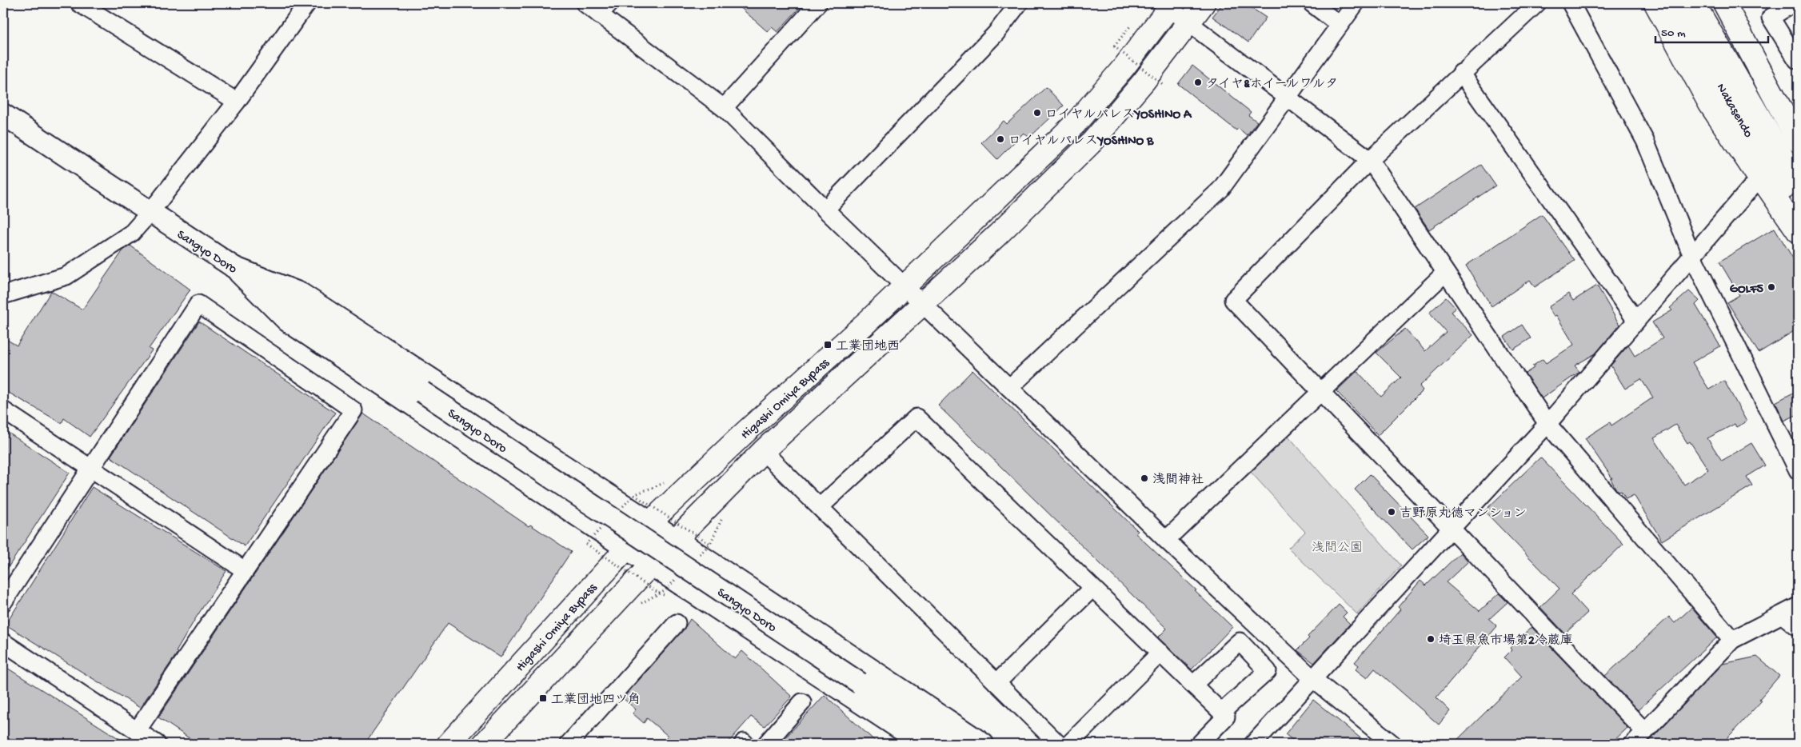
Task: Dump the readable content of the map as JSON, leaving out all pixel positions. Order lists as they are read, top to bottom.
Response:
{
  "streets": {
    "highway": ["Nakasendo", "Higashi Omiya Bypass"],
    "main road": ["Sangyo Doro"]
  },
  "parks": ["浅間公園"],
  "places": {
    "other": [
      "タイヤ&ホイールワルタ",
      "ロイヤルパレスYOSHINO A",
      "ロイヤルパレスYOSHINO B",
      "GOLF5",
      "浅間神社",
      "吉野原丸徳マンション",
      "埼玉県魚市場第2冷蔵庫"
    ],
    "transit": ["工業団地西", "工業団地四ツ角"]
  },
  "scale_bar": "50 m"
}
